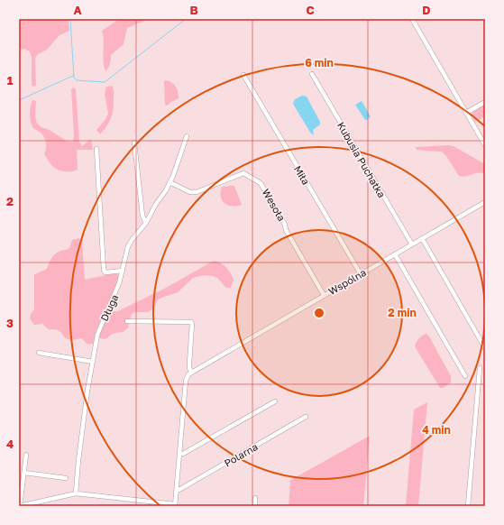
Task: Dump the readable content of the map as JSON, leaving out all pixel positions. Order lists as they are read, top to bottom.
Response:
{
  "streets": {
    "street": [
      "Kubusia Puchatka",
      "Miła",
      "Wesoła",
      "Wspólna",
      "Długa",
      "Polarna"
    ]
  },
  "crossings": [
    ["Kubusia Puchatka", "Wspólna"],
    ["Miła", "Wspólna"],
    ["Wesoła", "Wspólna"],
    ["Wesoła", "Długa"]
  ],
  "grid": {
    "columns": [
      "A",
      "B",
      "C",
      "D"
    ],
    "rows": [
      "1",
      "2",
      "3",
      "4"
    ]
  },
  "rings": ["6 min", "2 min", "4 min"]
}
